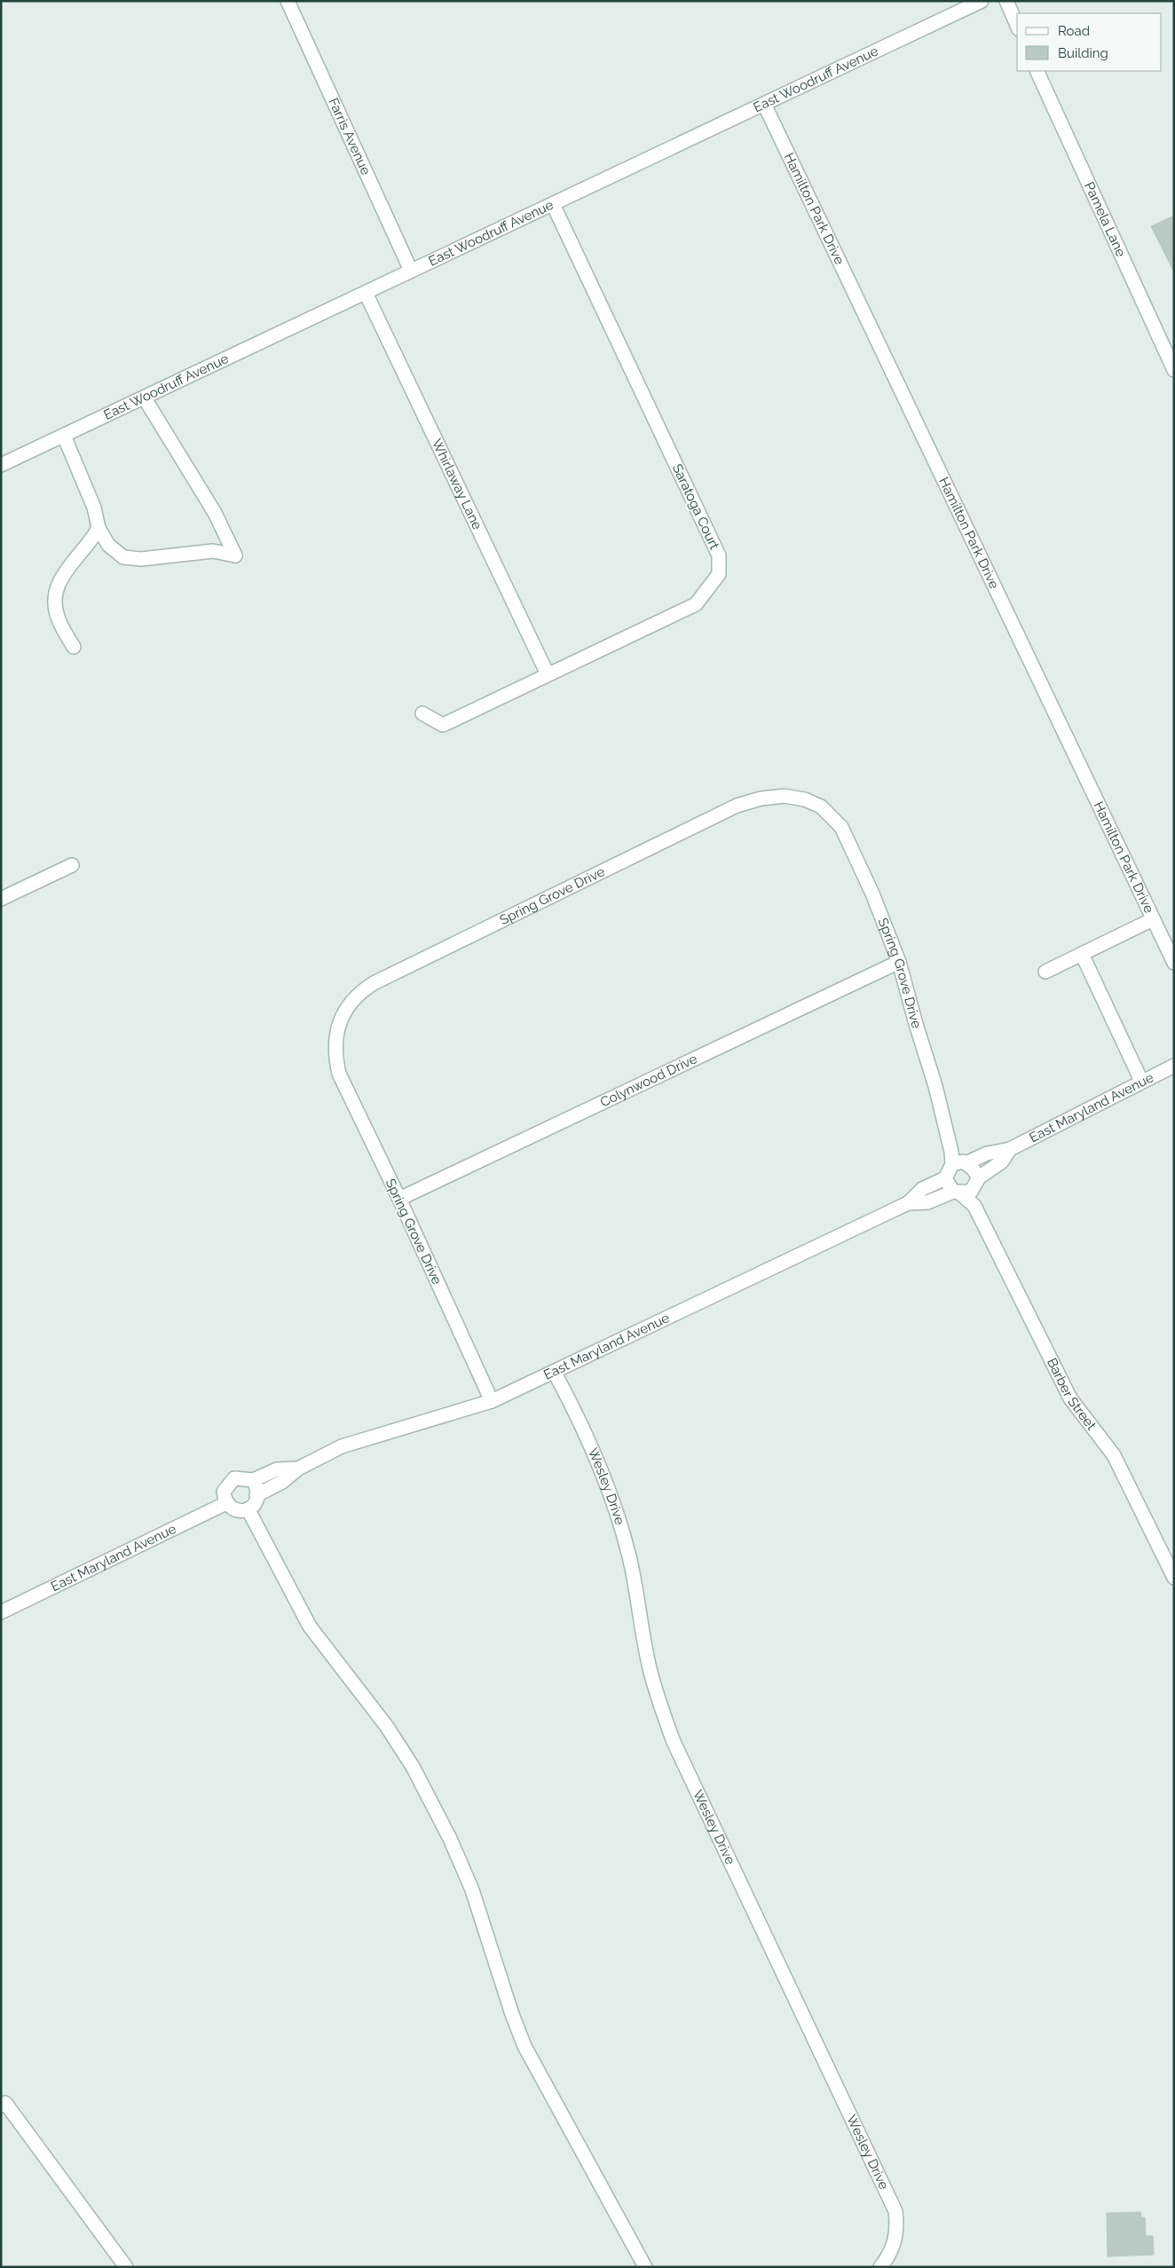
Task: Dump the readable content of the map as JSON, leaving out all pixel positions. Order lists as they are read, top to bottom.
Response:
{
  "streets": {
    "street": [
      "East Woodruff Avenue",
      "Farris Avenue",
      "Hamilton Park Drive",
      "Pamela Lane",
      "Whirlaway Lane",
      "Saratoga Court",
      "Spring Grove Drive",
      "Colynwood Drive",
      "East Maryland Avenue",
      "Barber Street",
      "Wesley Drive"
    ]
  },
  "crossings": [
    ["East Woodruff Avenue", "Farris Avenue"],
    ["East Woodruff Avenue", "Hamilton Park Drive"],
    ["East Woodruff Avenue", "Whirlaway Lane"],
    ["East Woodruff Avenue", "Saratoga Court"],
    ["Whirlaway Lane", "Saratoga Court"],
    ["Spring Grove Drive", "Colynwood Drive"],
    ["Spring Grove Drive", "East Maryland Avenue"],
    ["Spring Grove Drive", "Barber Street"],
    ["East Maryland Avenue", "Barber Street"],
    ["East Maryland Avenue", "Wesley Drive"]
  ],
  "legend": ["Road", "Building"]
}
